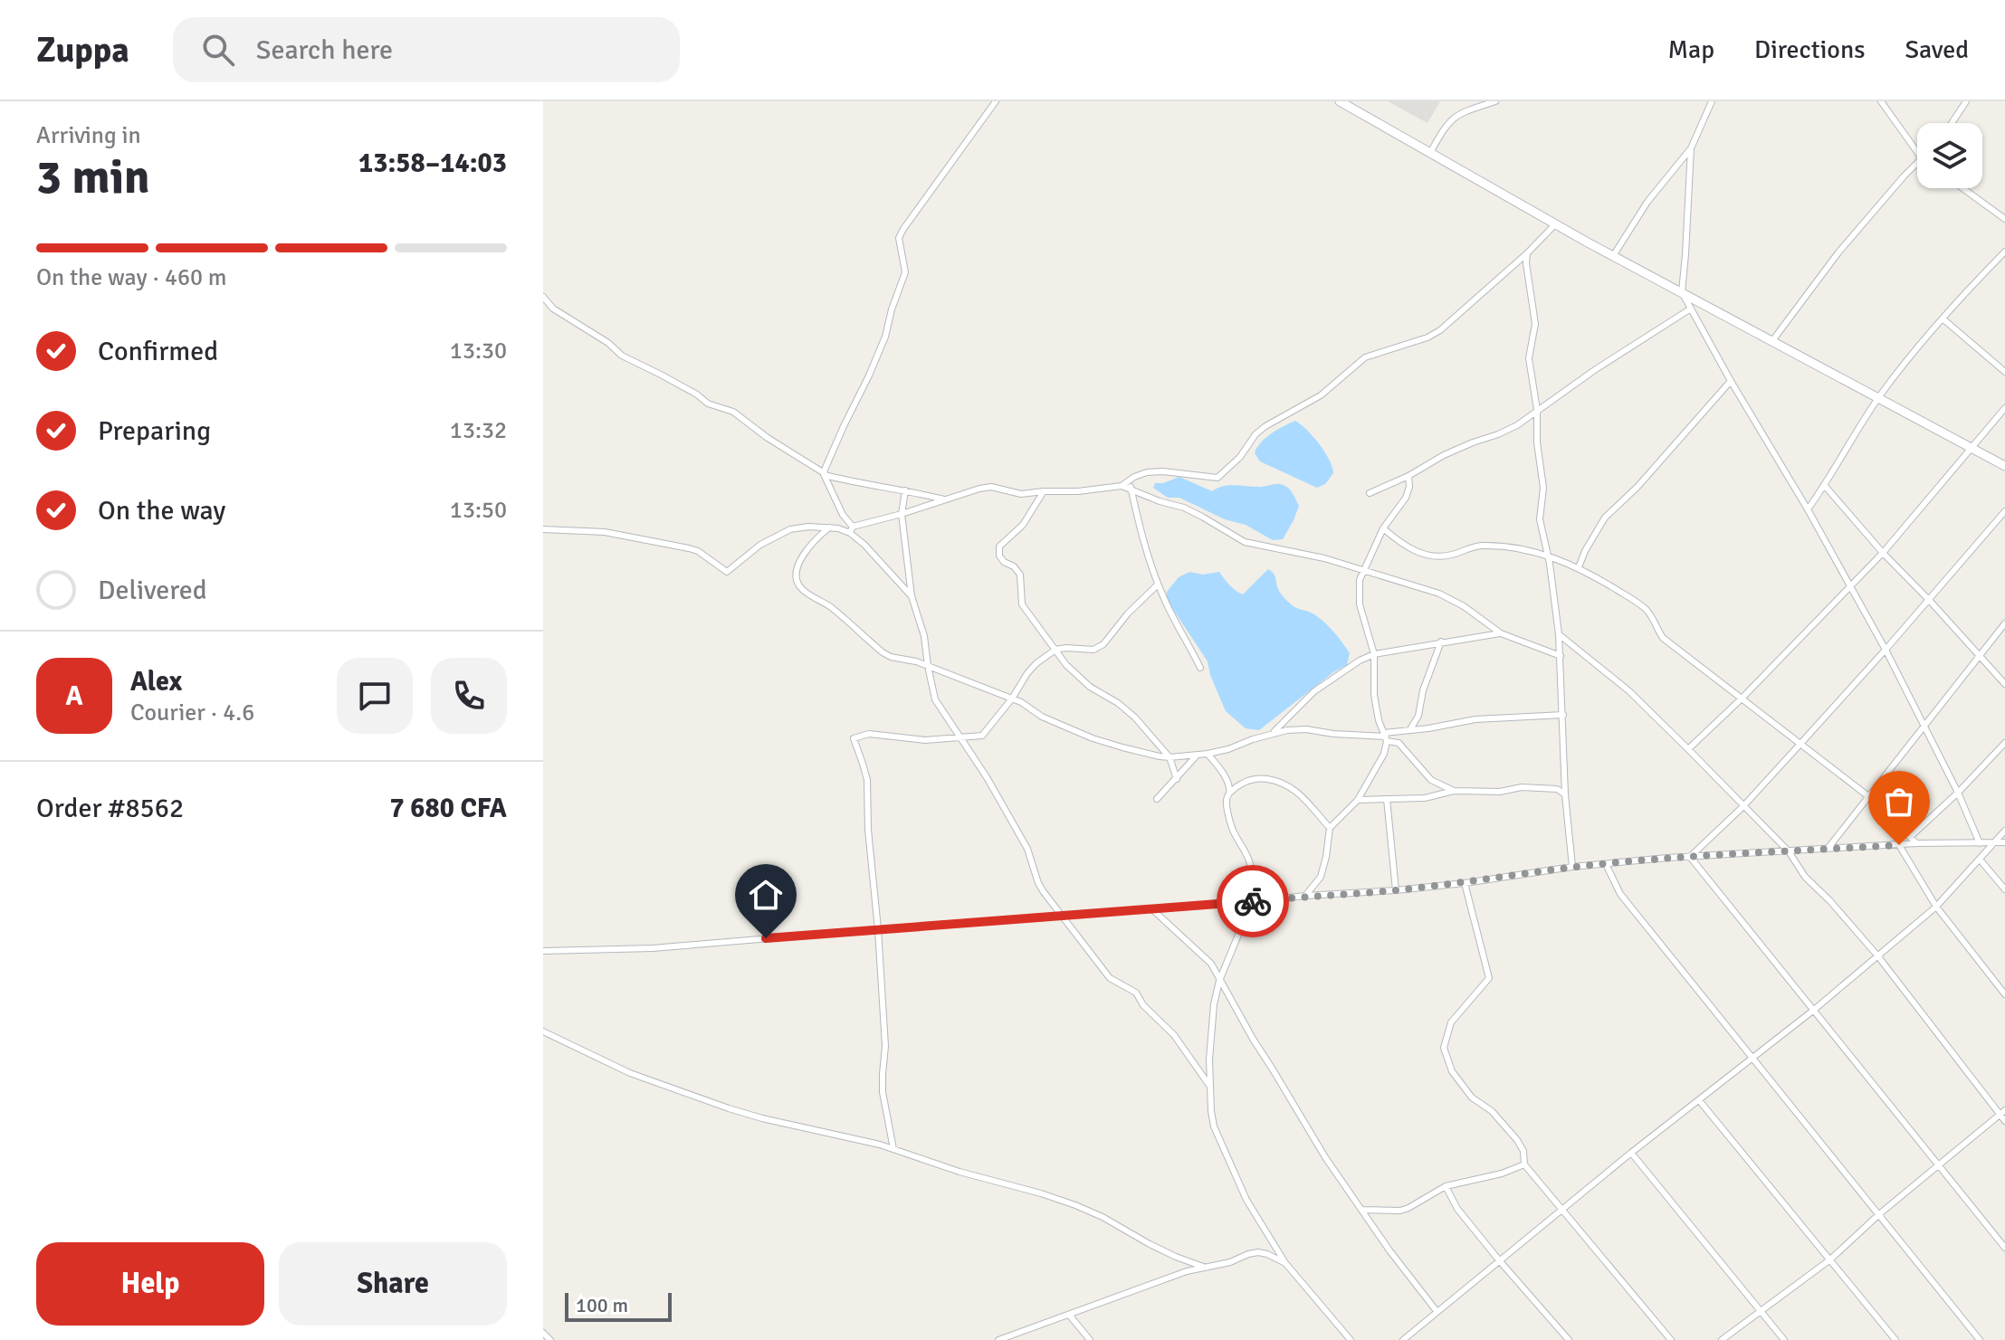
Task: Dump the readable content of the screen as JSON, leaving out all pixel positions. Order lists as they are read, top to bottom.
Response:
{
  "scale_bar": "100 m",
  "page": {
    "header": "Zuppa",
    "search": "Search here",
    "nav": ["Map", "Directions", "Saved"],
    "heading": ["3 min", "Arriving in", "13:58–14:03"],
    "panel": [
      "Alex",
      "Courier · 4.6",
      "Order #8562",
      "7 680 CFA"
    ],
    "bar": "On the way · 460 m",
    "list": [
      ["Confirmed", "13:30"],
      ["Preparing", "13:32"],
      ["On the way", "13:50"],
      "Delivered"
    ],
    "round": "A",
    "buttons": ["Help", "Share"],
    "scale": "100 m"
  }
}
